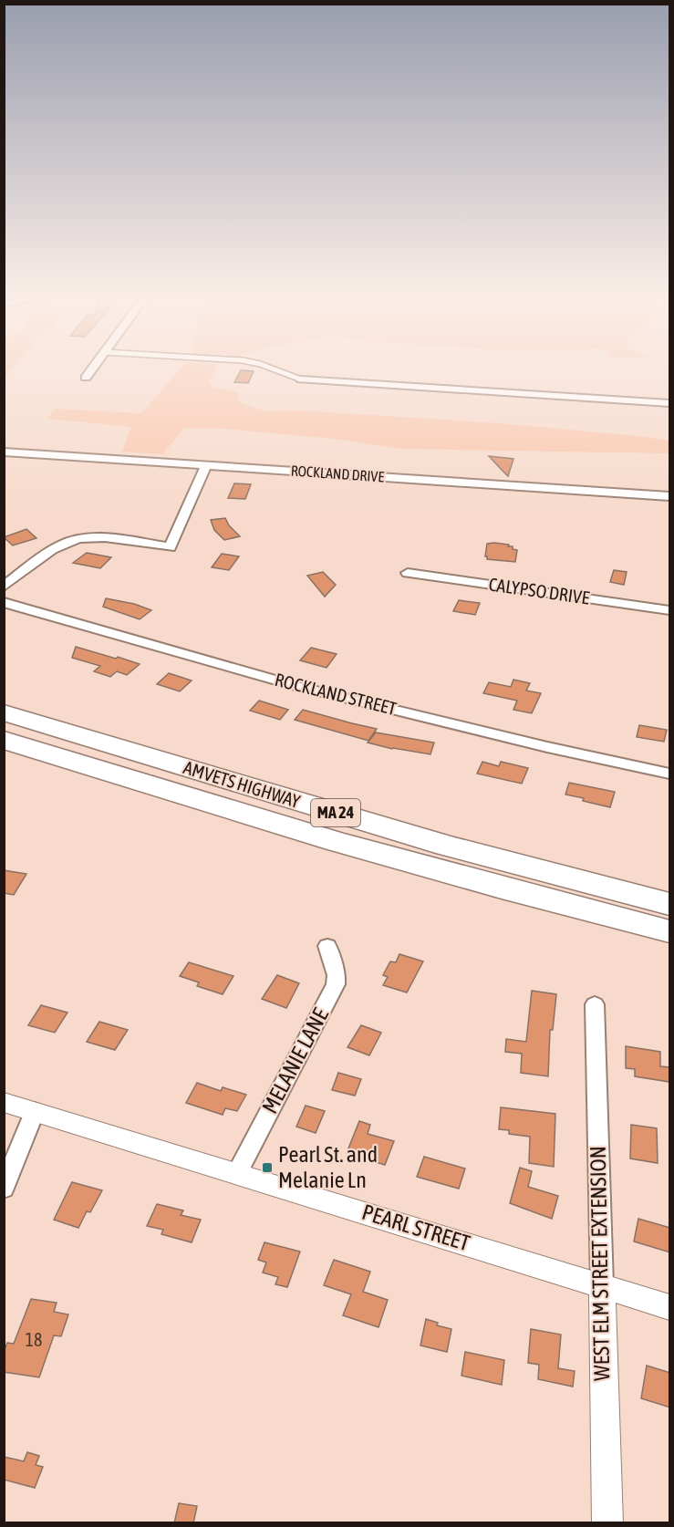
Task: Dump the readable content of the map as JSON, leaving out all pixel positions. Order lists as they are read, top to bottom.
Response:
{
  "streets": {
    "highway": ["AMVETS HIGHWAY", "MA 24"],
    "street": [
      "ROCKLAND DRIVE",
      "CALYPSO DRIVE",
      "ROCKLAND STREET",
      "MELANIE LANE",
      "PEARL STREET",
      "WEST ELM STREET EXTENSION"
    ]
  },
  "crossings": [
    ["MELANIE LANE", "PEARL STREET"],
    ["PEARL STREET", "WEST ELM STREET EXTENSION"]
  ],
  "places": {
    "transit": ["Pearl St. and Melanie Ln"]
  },
  "house_numbers": ["18"]
}
